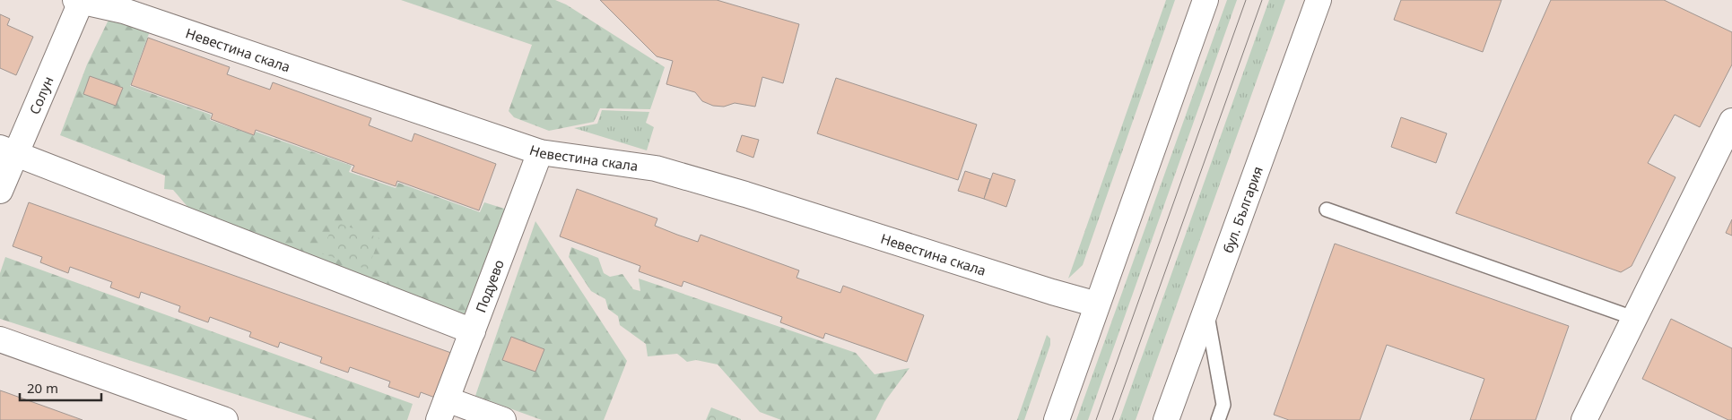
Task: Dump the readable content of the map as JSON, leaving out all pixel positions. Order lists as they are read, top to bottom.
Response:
{
  "streets": {
    "street": [
      "Невестина скала",
      "Солун",
      "бул. България",
      "Подуево"
    ]
  },
  "crossings": [
    ["Невестина скала", "Солун"],
    ["Невестина скала", "Подуево"]
  ],
  "scale_bar": "20 m"
}
